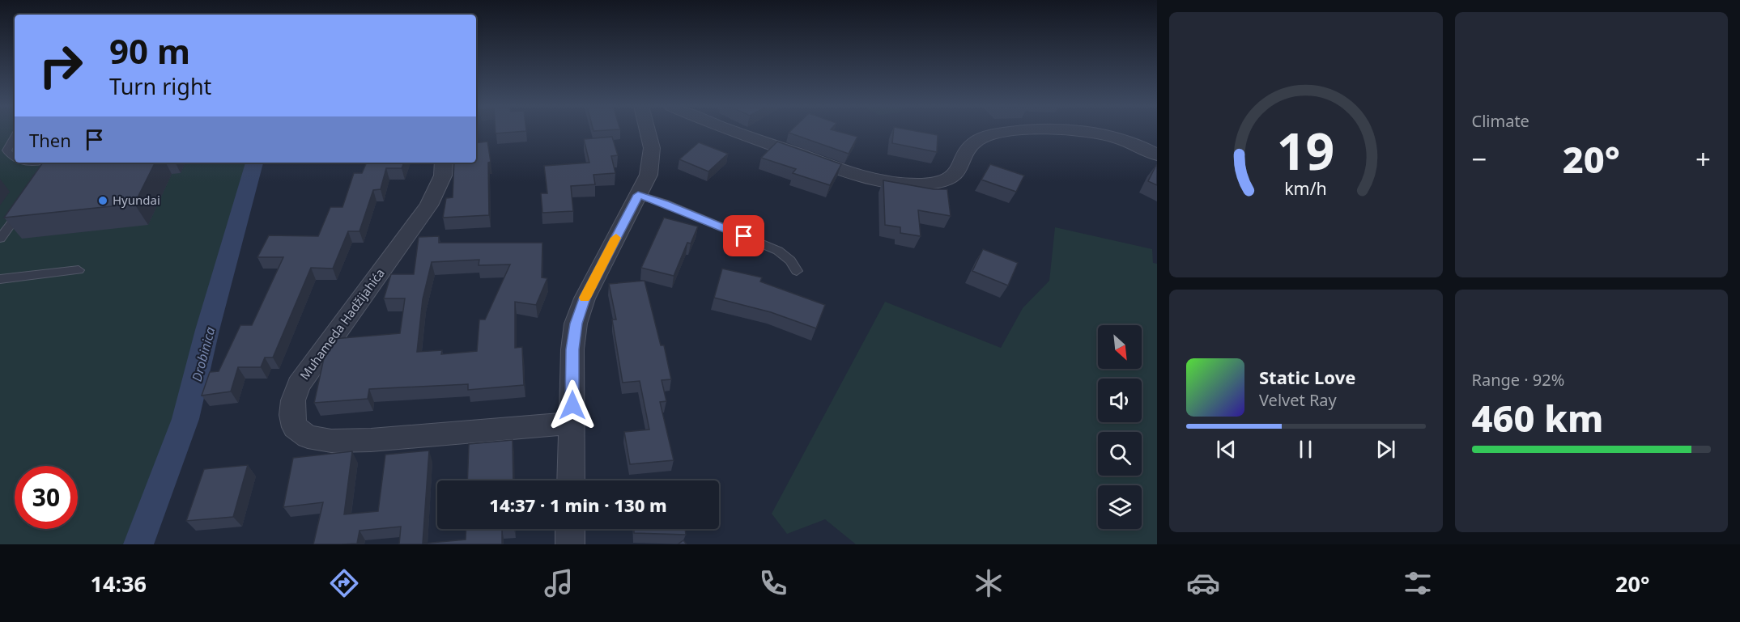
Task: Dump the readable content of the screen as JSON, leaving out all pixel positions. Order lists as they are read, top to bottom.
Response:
{
  "streets": {
    "street": ["Muhameda Hadžijahića"]
  },
  "water": ["Drobinica"],
  "places": ["Hyundai"],
  "north": "bottom right",
  "page": {
    "tile": [
      "Climate",
      ["Range · 92%", "460 km"]
    ],
    "turn": ["90 m", "Turn right"],
    "then": "Then",
    "heat": ["−", "20°", "+"],
    "song": ["Static Love", "Velvet Ray"],
    "limit": "30",
    "trip": "14:37 · 1 min · 130 m",
    "tabs": ["14:36", "20°"],
    "gauge": ["19", "km/h"]
  }
}
